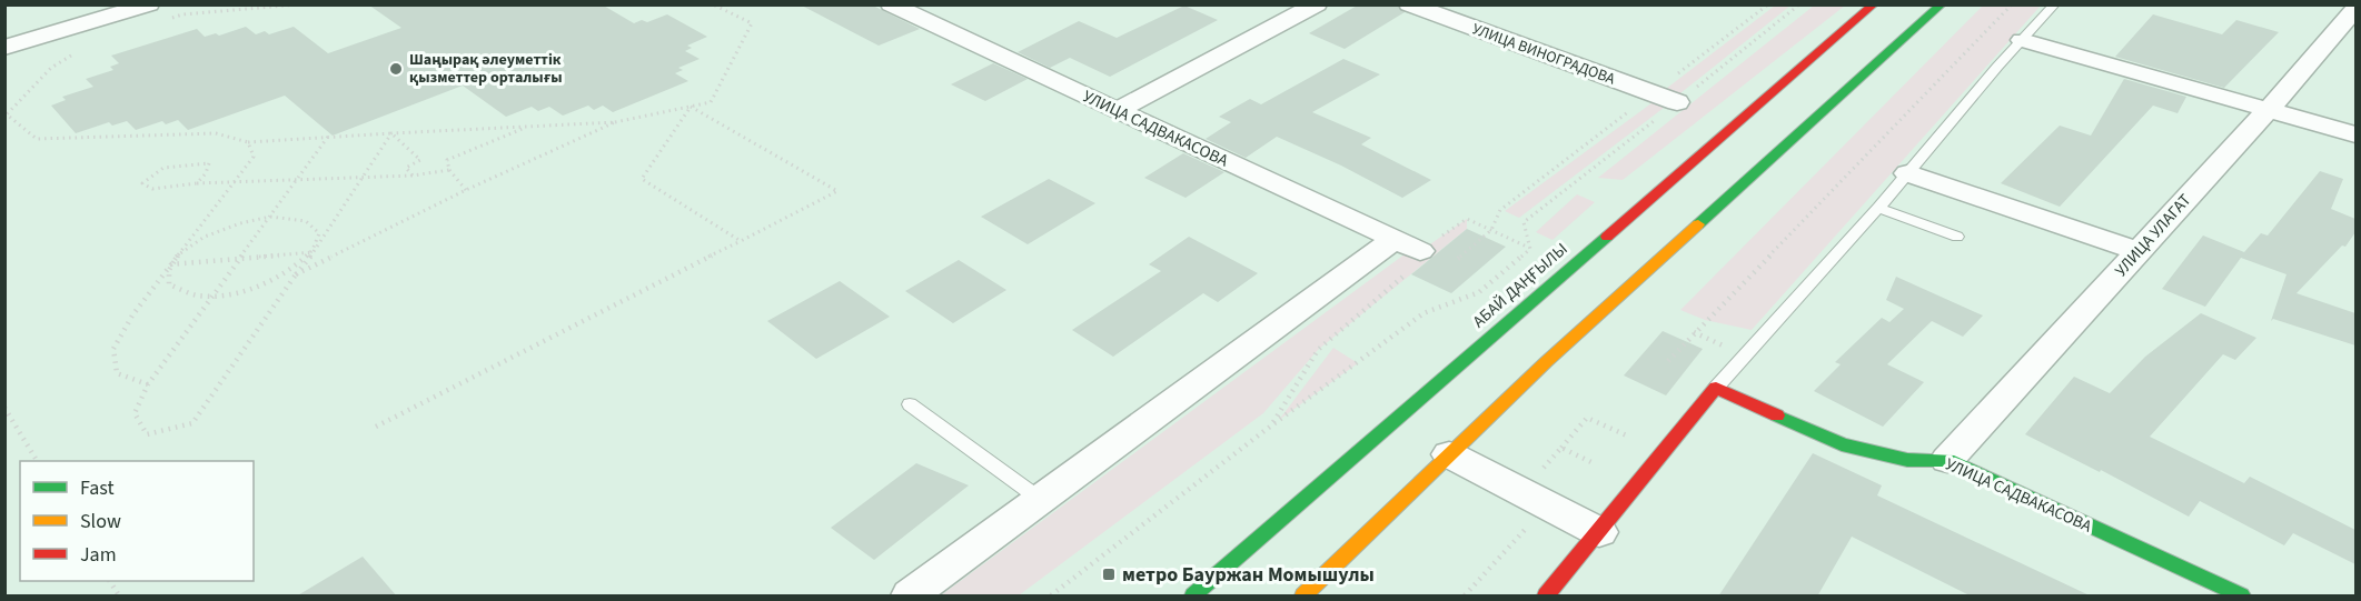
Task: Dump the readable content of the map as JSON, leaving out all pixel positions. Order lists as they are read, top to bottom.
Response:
{
  "streets": {
    "main road": ["УЛИЦА САДВАКАСОВА", "АБАЙ ДАҢҒЫЛЫ"],
    "street": ["УЛИЦА ВИНОГРАДОВА", "УЛИЦА УЛАГАТ"]
  },
  "crossings": [
    ["УЛИЦА САДВАКАСОВА", "УЛИЦА УЛАГАТ"]
  ],
  "places": {
    "other": ["Шаңырақ әлеуметтік қызметтер орталығы"],
    "transit": ["метро Бауржан Момышулы"]
  },
  "legend": ["Fast", "Slow", "Jam"]
}
